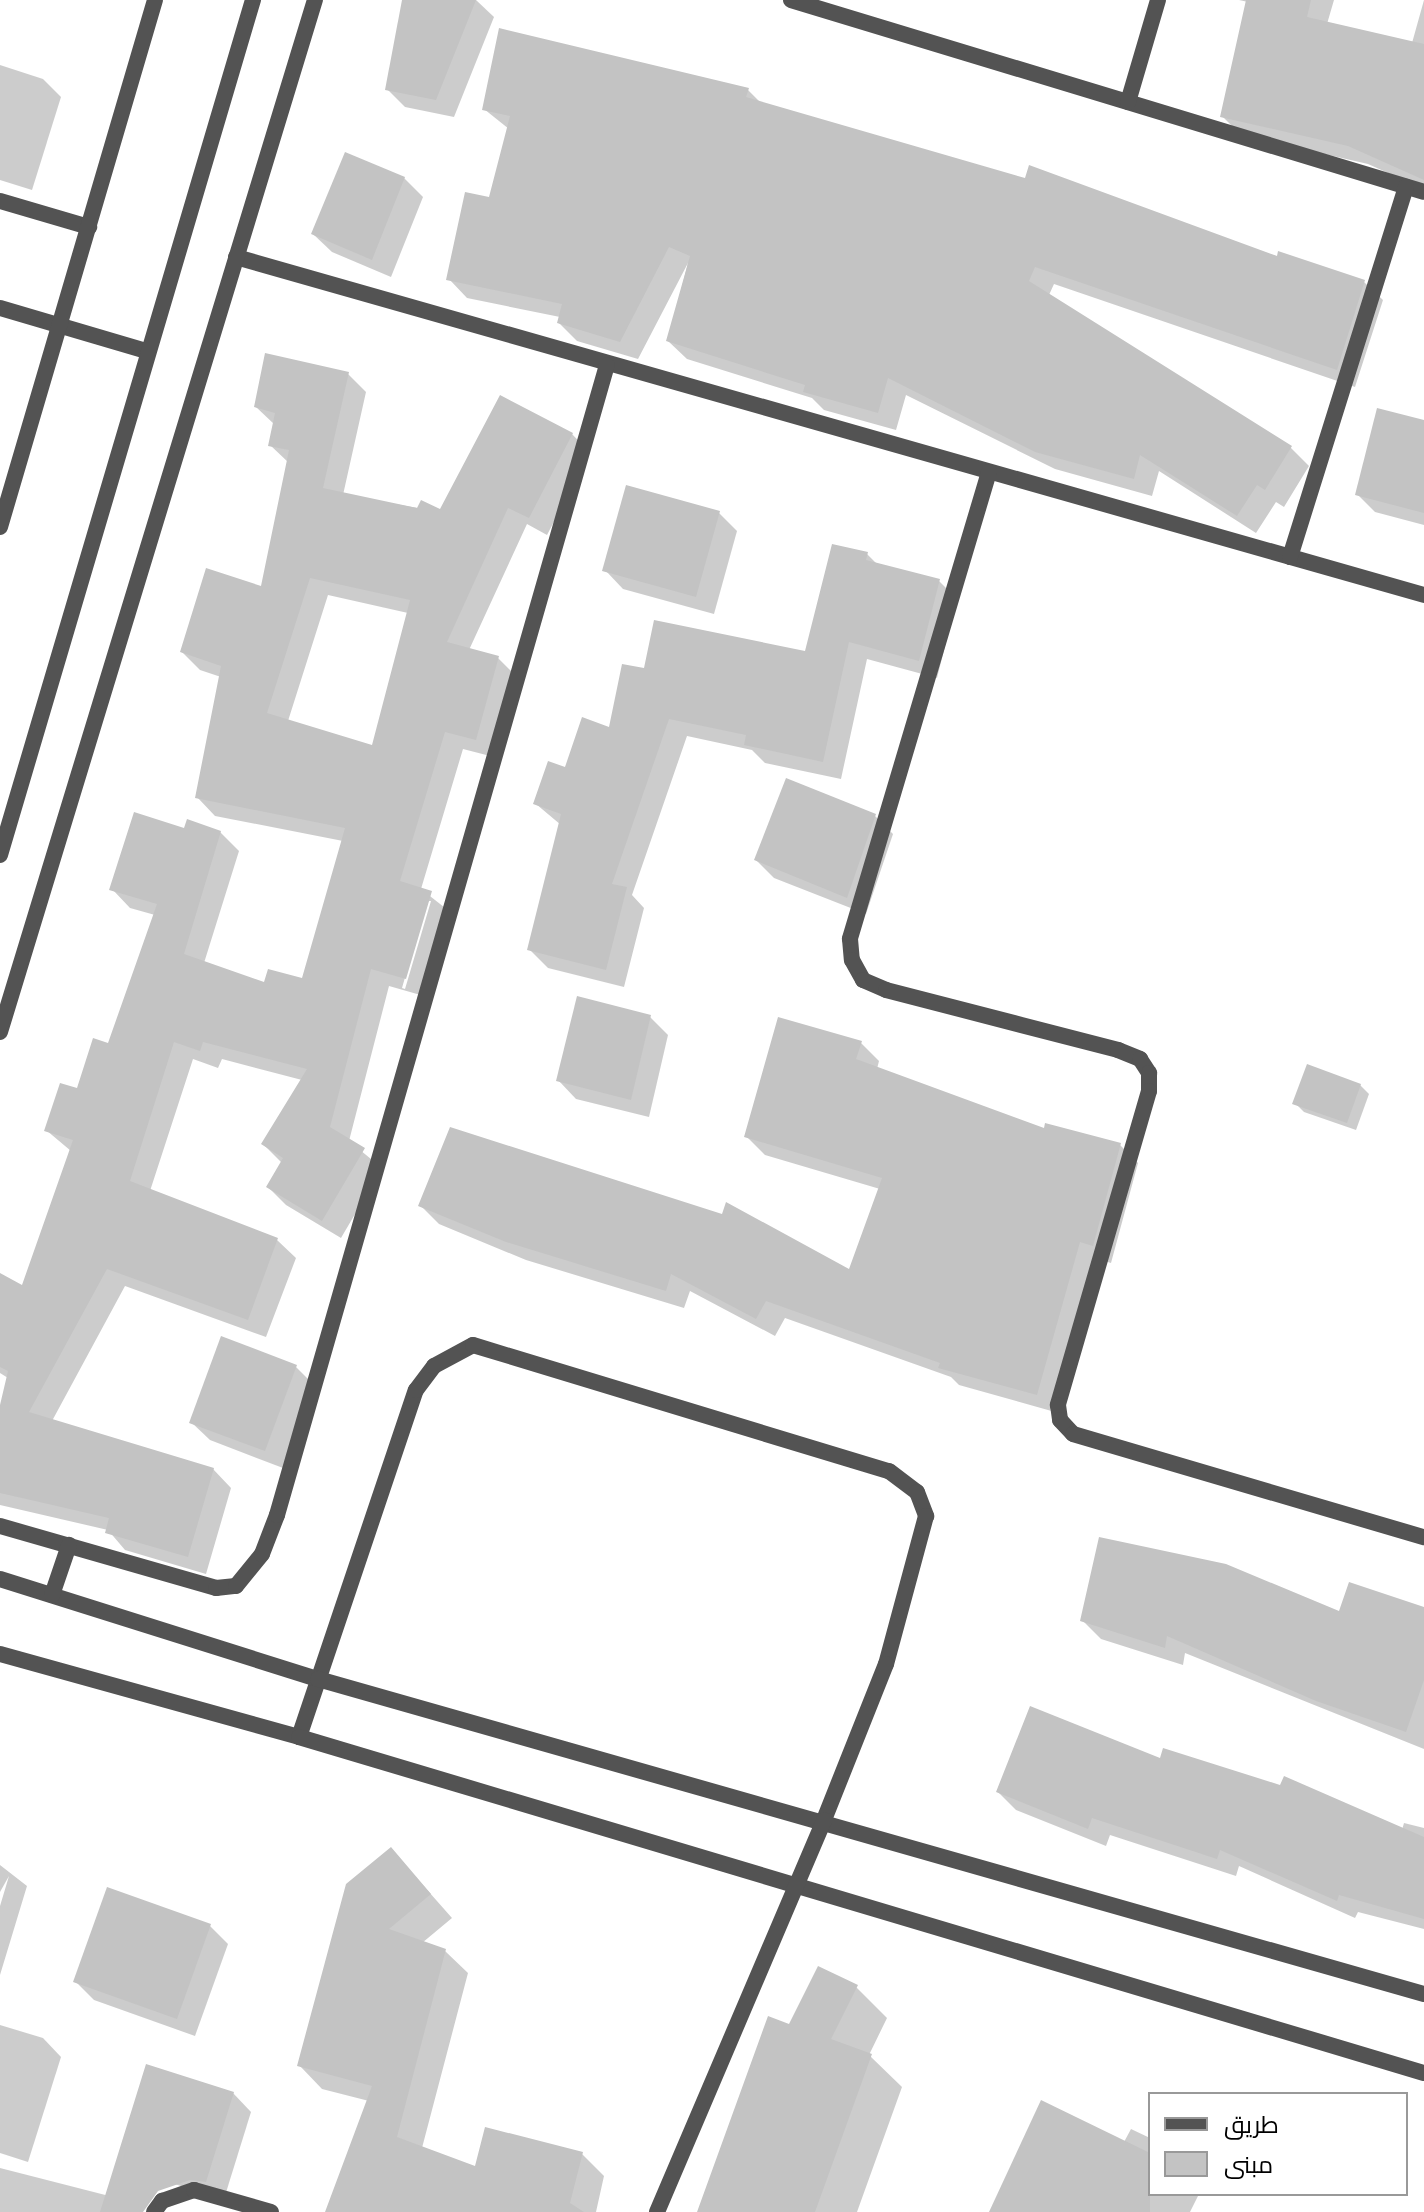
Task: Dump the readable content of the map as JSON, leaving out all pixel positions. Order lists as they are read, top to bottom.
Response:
{
  "legend": ["طريق", "مبنى"]
}
